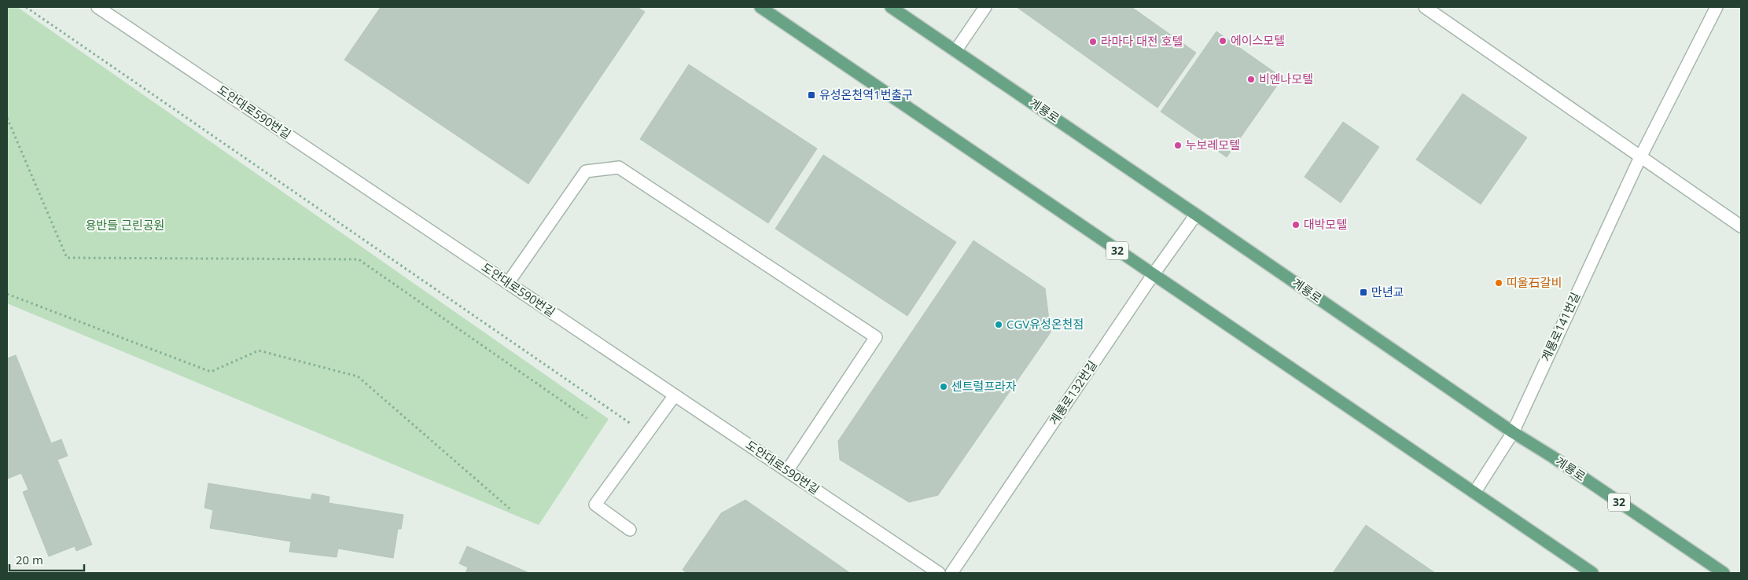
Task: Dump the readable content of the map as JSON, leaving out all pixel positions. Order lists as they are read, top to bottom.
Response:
{
  "streets": {
    "main road": ["계룡로", "32"],
    "street": ["도안대로590번길", "계룡로141번길", "계룡로132번길"]
  },
  "crossings": [
    ["계룡로", "계룡로141번길"],
    ["계룡로", "계룡로132번길"],
    ["32", "계룡로141번길"],
    ["32", "계룡로132번길"]
  ],
  "parks": ["용반들 근린공원"],
  "places": {
    "other": [
      "에이스모텔",
      "라마다 대전 호텔",
      "비엔나모텔",
      "누보레모텔",
      "대박모텔",
      "띠울石갈비",
      "CGV유성온천점",
      "센트럴프라자"
    ],
    "transit": ["유성온천역1번출구", "만년교"]
  },
  "scale_bar": "20 m"
}
